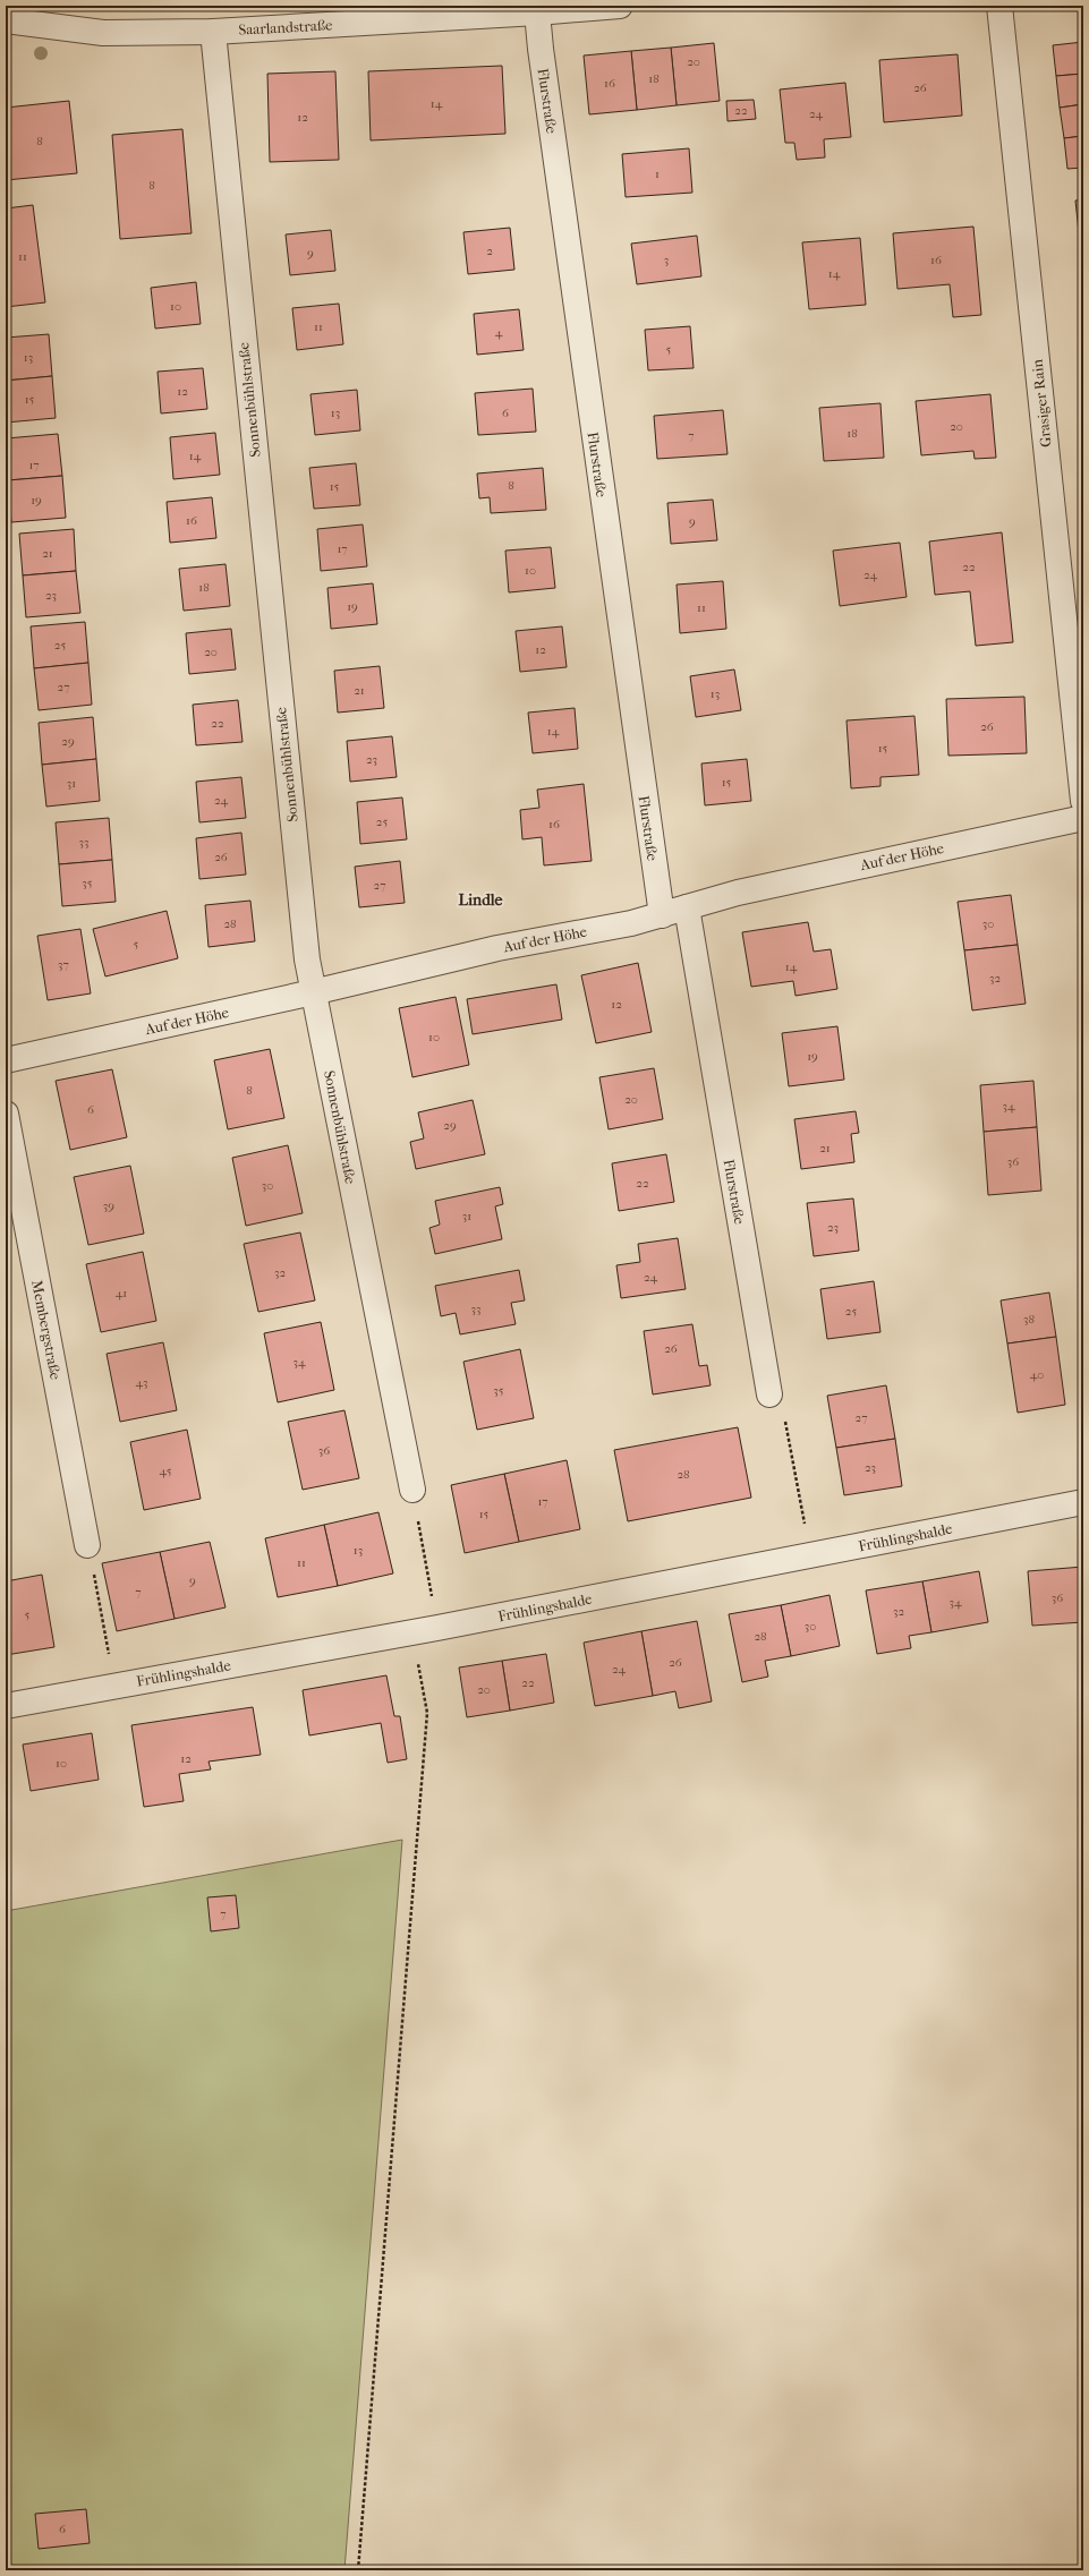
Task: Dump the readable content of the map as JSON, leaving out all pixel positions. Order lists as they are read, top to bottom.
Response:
{
  "streets": {
    "street": [
      "Saarlandstraße",
      "Flurstraße",
      "Sonnenbühlstraße",
      "Grasiger Rain",
      "Auf der Höhe",
      "Membergstraße",
      "Frühlingshalde"
    ]
  },
  "crossings": [
    ["Saarlandstraße", "Flurstraße"],
    ["Saarlandstraße", "Sonnenbühlstraße"],
    ["Flurstraße", "Auf der Höhe"],
    ["Sonnenbühlstraße", "Auf der Höhe"]
  ],
  "districts": ["Lindle"],
  "house_numbers": [
    "20",
    "18",
    "16",
    "26",
    "14",
    "22",
    "24",
    "12",
    "8",
    "1",
    "8",
    "2",
    "9",
    "11",
    "3",
    "16",
    "14",
    "10",
    "11",
    "4",
    "5",
    "13",
    "12",
    "15",
    "13",
    "6",
    "20",
    "18",
    "7",
    "14",
    "17",
    "8",
    "15",
    "19",
    "16",
    "9",
    "17",
    "21",
    "22",
    "10",
    "24",
    "18",
    "23",
    "19",
    "11",
    "25",
    "12",
    "20",
    "27",
    "21",
    "13",
    "22",
    "26",
    "14",
    "29",
    "15",
    "23",
    "15",
    "31",
    "24",
    "25",
    "16",
    "33",
    "26",
    "35",
    "27",
    "28",
    "30",
    "5",
    "37",
    "14",
    "32",
    "12",
    "10",
    "19",
    "8",
    "20",
    "34",
    "6",
    "29",
    "21",
    "36",
    "22",
    "30",
    "39",
    "31",
    "23",
    "32",
    "24",
    "41",
    "33",
    "25",
    "38",
    "26",
    "34",
    "40",
    "43",
    "35",
    "27",
    "36",
    "23",
    "45",
    "28",
    "17",
    "15",
    "13",
    "11",
    "9",
    "7",
    "36",
    "34",
    "32",
    "5",
    "30",
    "28",
    "26",
    "24",
    "22",
    "20",
    "12",
    "10",
    "7",
    "6"
  ]
}
